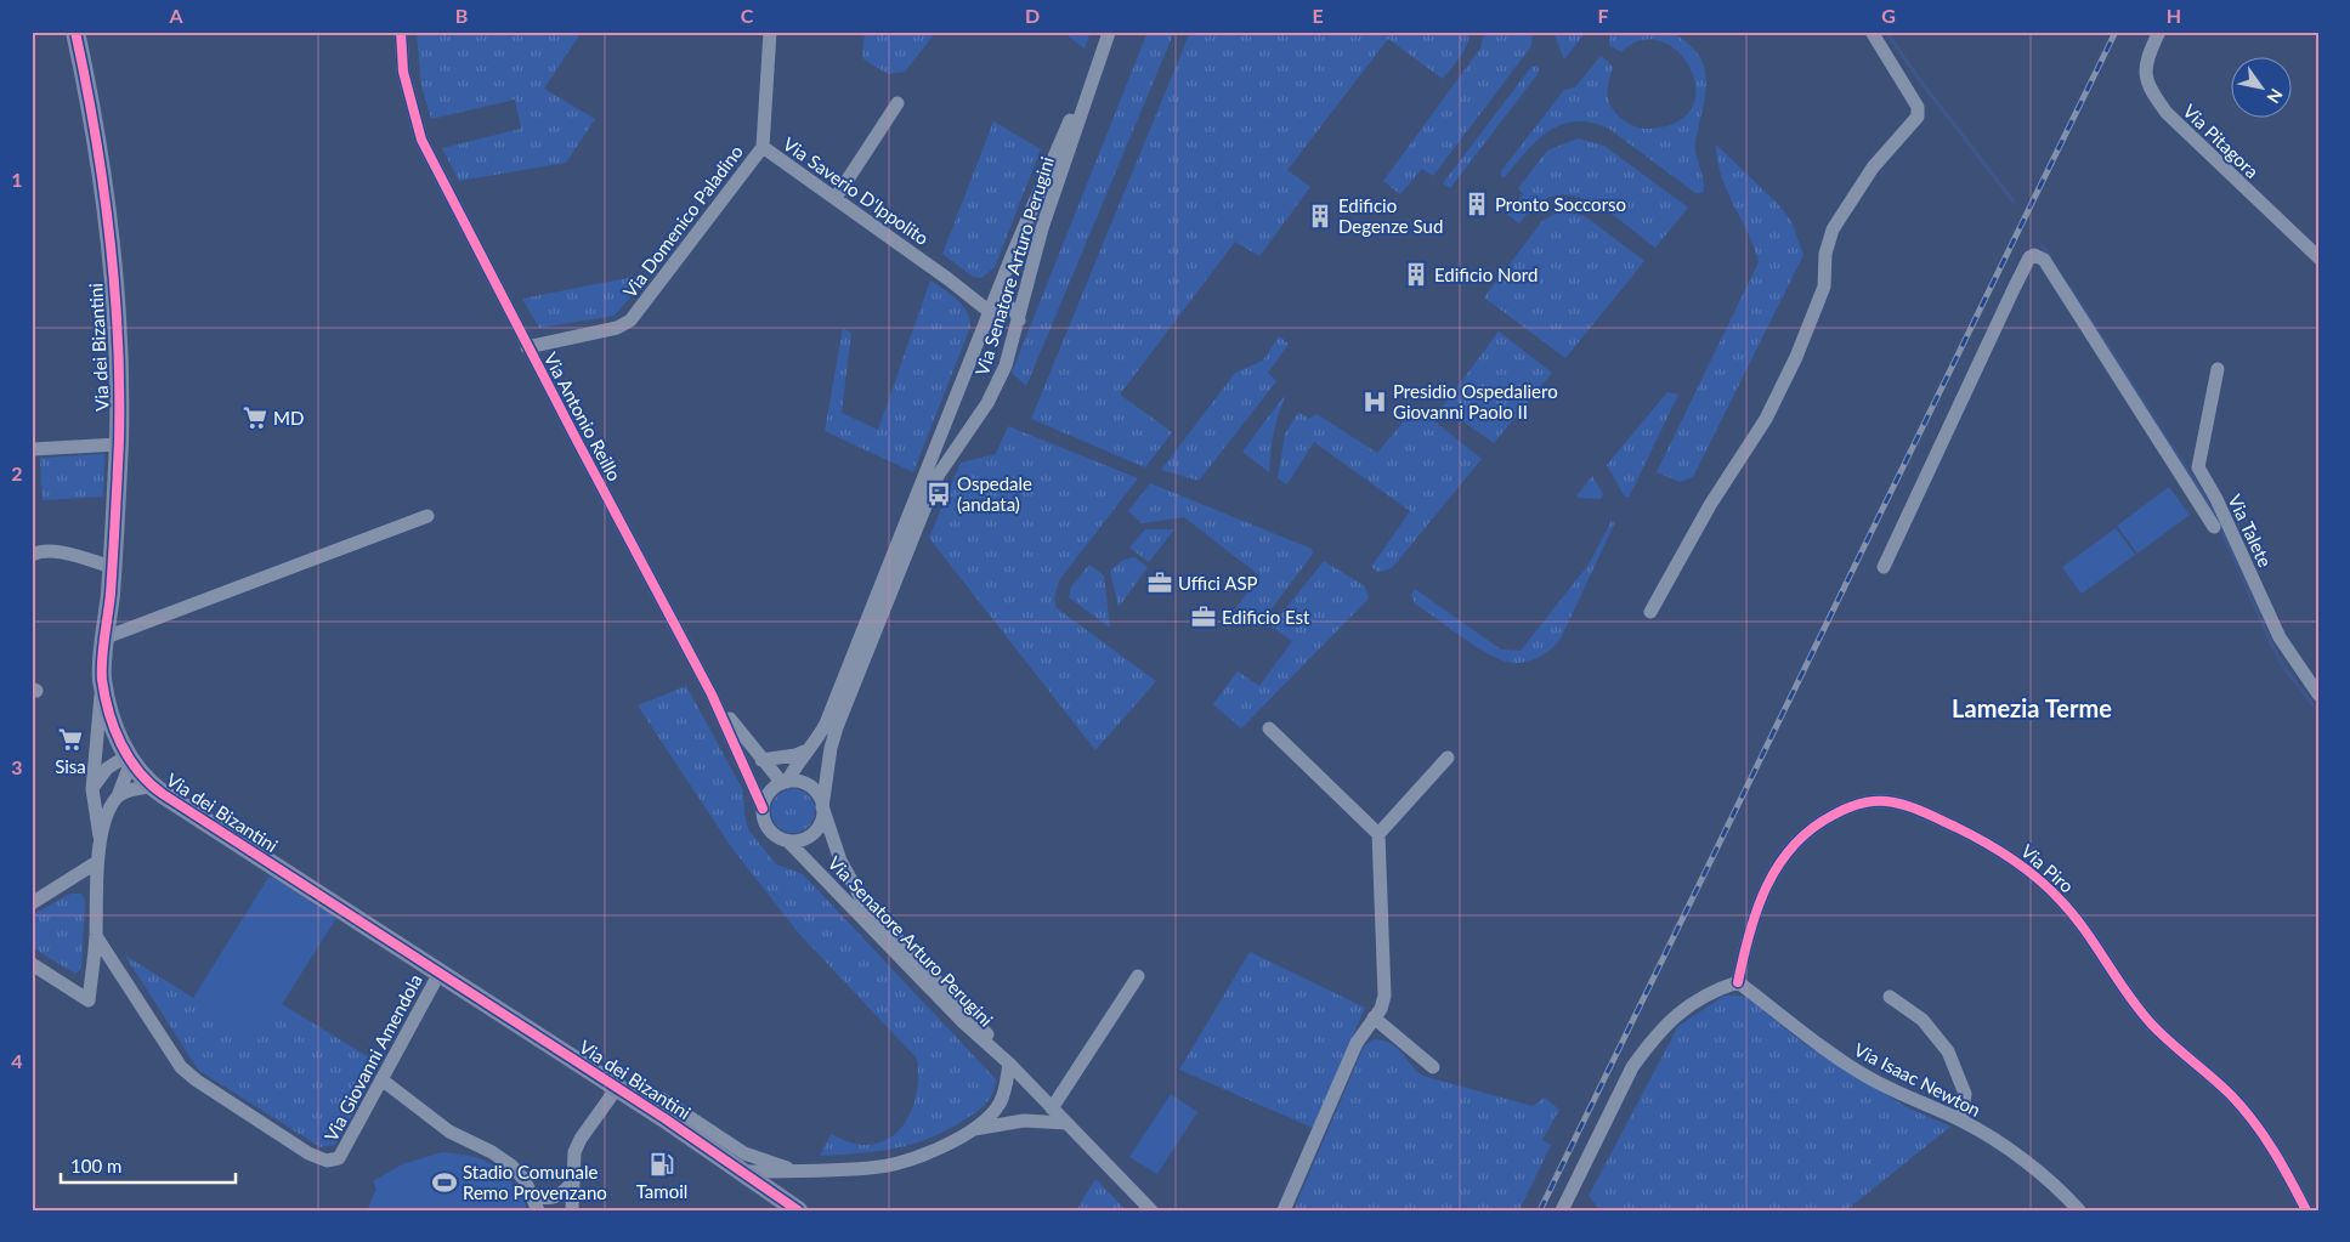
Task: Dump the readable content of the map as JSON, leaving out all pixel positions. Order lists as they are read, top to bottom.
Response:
{
  "streets": {
    "street": [
      "Via Pitagora",
      "Via Saverio D'Ippolito",
      "Via Domenico Paladino",
      "Via Senatore Arturo Perugini",
      "Via dei Bizantini",
      "Via Antonio Reillo",
      "Via Talete",
      "Via Piro",
      "Via Giovanni Amendola",
      "Via Isaac Newton"
    ]
  },
  "crossings": [
    ["Via Saverio D'Ippolito", "Via Domenico Paladino"],
    ["Via Saverio D'Ippolito", "Via Senatore Arturo Perugini"],
    ["Via Domenico Paladino", "Via Antonio Reillo"],
    ["Via Senatore Arturo Perugini", "Via Antonio Reillo"],
    ["Via dei Bizantini", "Via Giovanni Amendola"],
    ["Via Piro", "Via Isaac Newton"]
  ],
  "districts": ["Lamezia Terme"],
  "places": {
    "building": ["Pronto Soccorso", "Edificio Degenze Sud", "Edificio Nord"],
    "hospital": ["Presidio Ospedaliero Giovanni Paolo II"],
    "supermarket": ["MD", "Sisa"],
    "bus stop": ["Ospedale (andata)"],
    "office": ["Uffici ASP", "Edificio Est"],
    "fuel station": ["Tamoil"],
    "sports": ["Stadio Comunale Remo Provenzano"]
  },
  "scale_bar": "100 m",
  "north": "bottom right",
  "grid": {
    "columns": [
      "A",
      "B",
      "C",
      "D",
      "E",
      "F",
      "G",
      "H"
    ],
    "rows": [
      "1",
      "2",
      "3",
      "4"
    ]
  }
}
